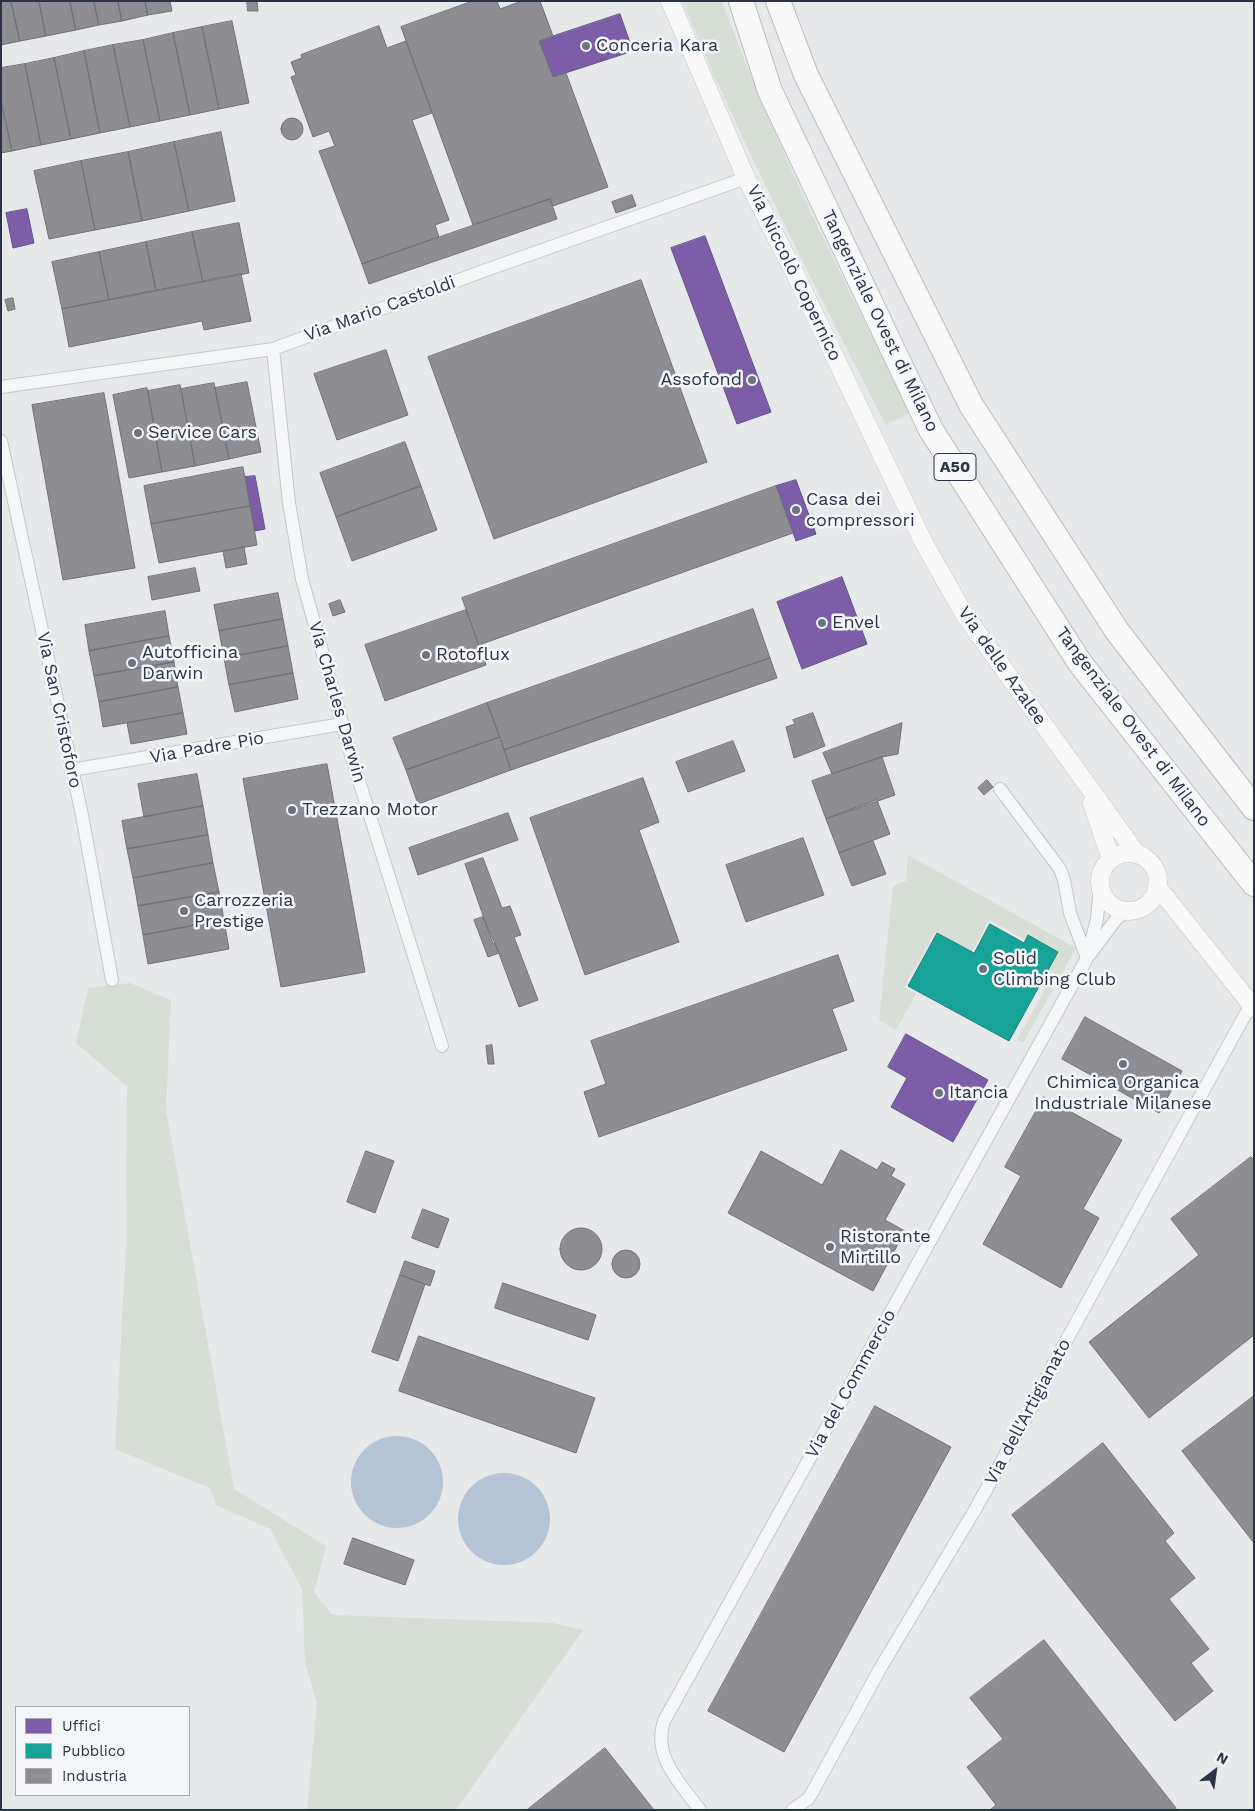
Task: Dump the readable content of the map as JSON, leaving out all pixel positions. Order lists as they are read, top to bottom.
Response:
{
  "streets": {
    "highway": ["Tangenziale Ovest di Milano", "A50"],
    "street": [
      "Via Niccolò Copernico",
      "Via Mario Castoldi",
      "Via delle Azalee",
      "Via Charles Darwin",
      "Via San Cristoforo",
      "Via Padre Pio",
      "Via del Commercio",
      "Via dell'Artigianato"
    ]
  },
  "crossings": [
    ["Via Niccolò Copernico", "Via Mario Castoldi"],
    ["Via Niccolò Copernico", "Via delle Azalee"],
    ["Via Mario Castoldi", "Via Charles Darwin"],
    ["Via delle Azalee", "Via del Commercio"],
    ["Via Charles Darwin", "Via Padre Pio"],
    ["Via San Cristoforo", "Via Padre Pio"]
  ],
  "places": [
    "Conceria Kara",
    "Assofond",
    "Service Cars",
    "Casa dei compressori",
    "Envel",
    "Rotoflux",
    "Autofficina Darwin",
    "Trezzano Motor",
    "Carrozzeria Prestige",
    "Solid Climbing Club",
    "Chimica Organica Industriale Milanese",
    "Itancia",
    "Ristorante Mirtillo"
  ],
  "legend": ["Uffici", "Pubblico", "Industria"],
  "north": "top right"
}
